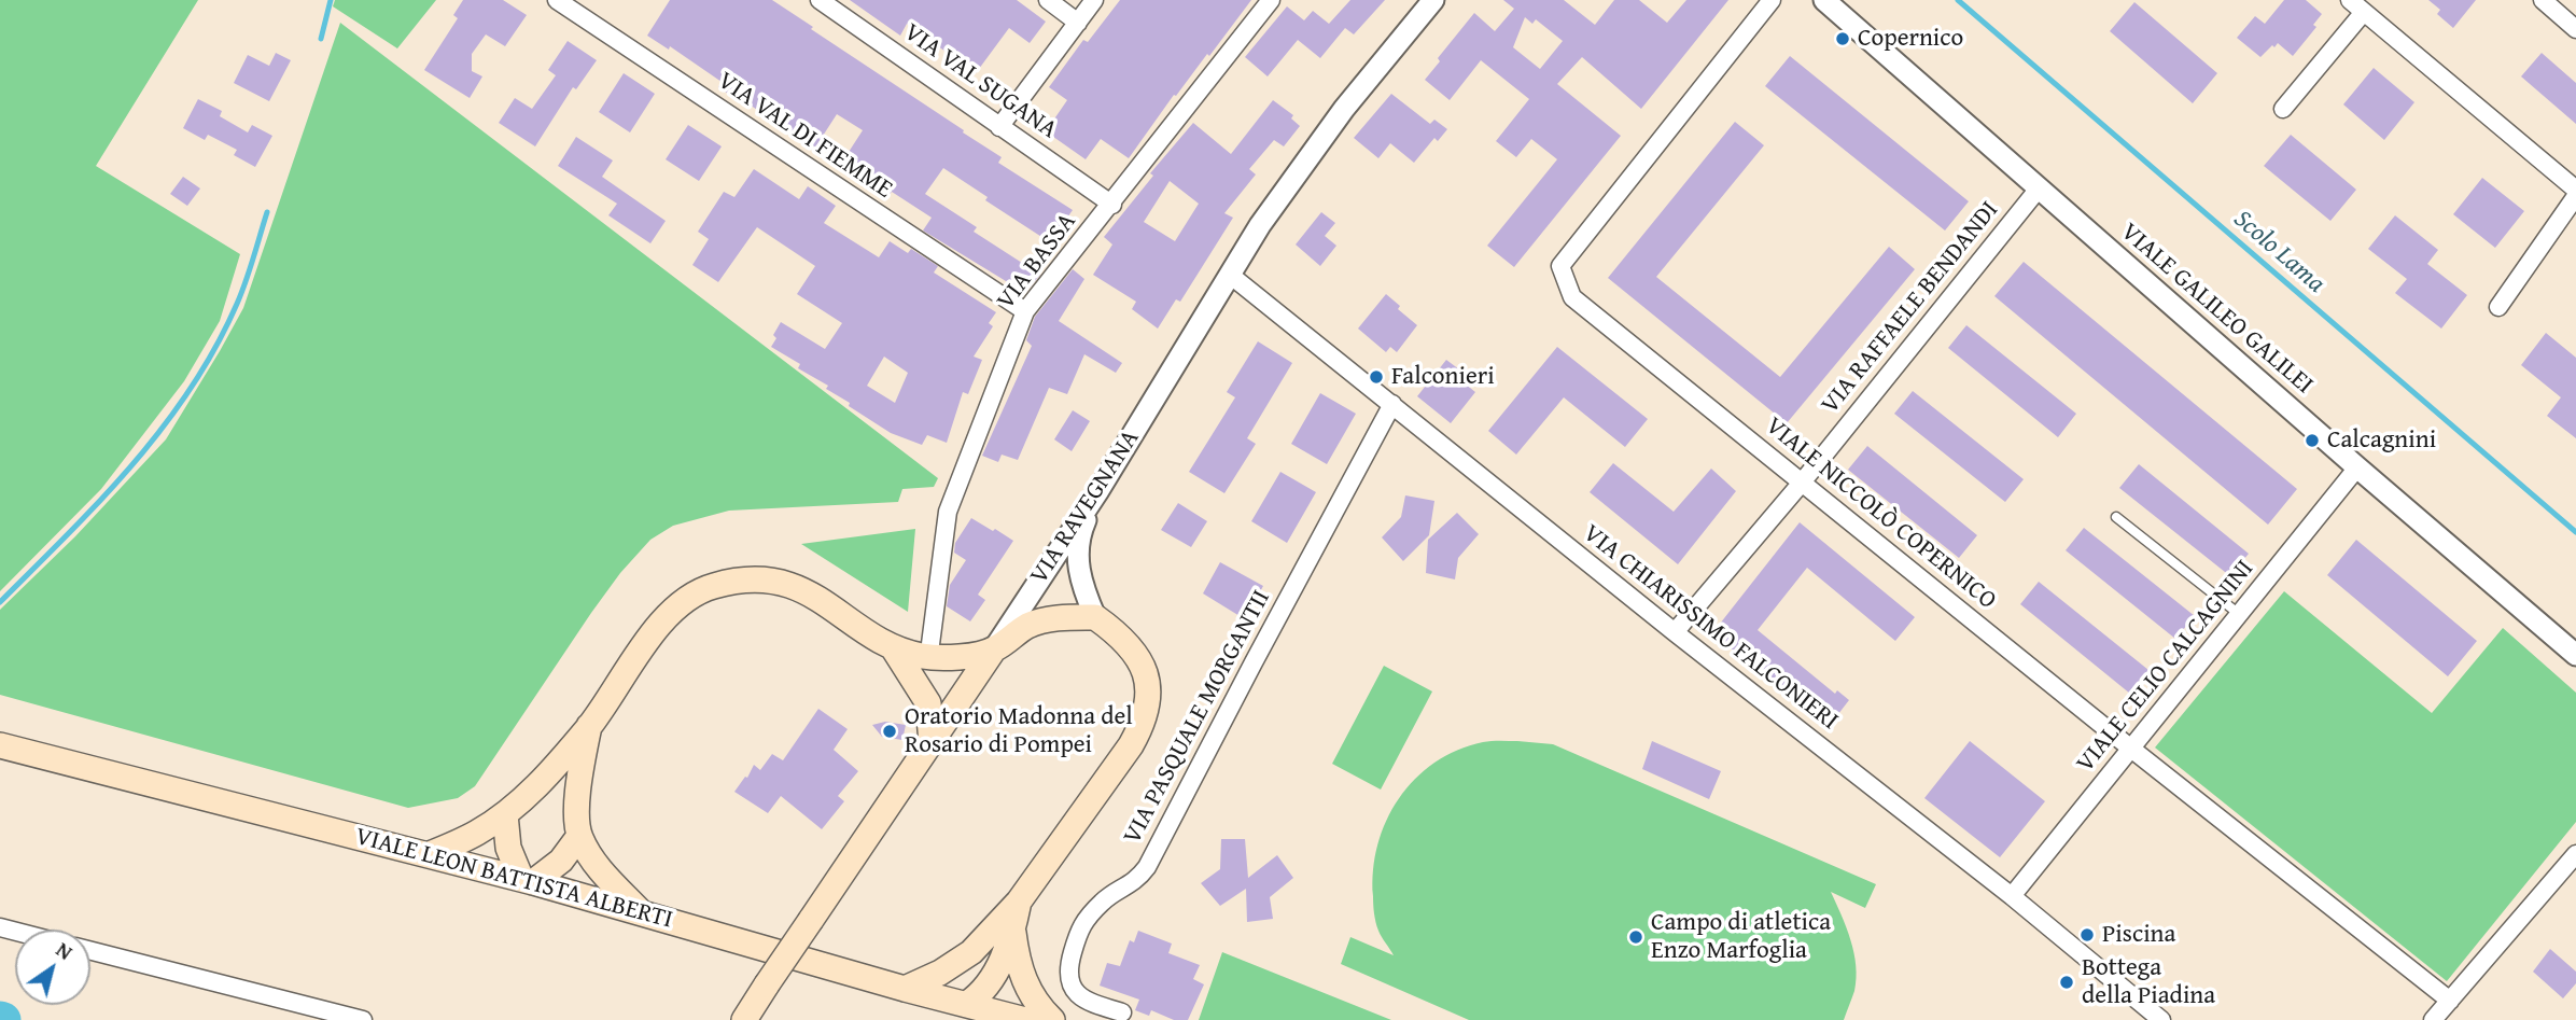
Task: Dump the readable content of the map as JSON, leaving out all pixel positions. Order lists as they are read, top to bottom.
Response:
{
  "streets": {
    "main road": ["VIA RAVEGNANA", "VIALE LEON BATTISTA ALBERTI"],
    "street": [
      "VIA VAL SUGANA",
      "VIA VAL DI FIEMME",
      "VIA BASSA",
      "VIA RAFFAELE BENDANDI",
      "VIALE GALILEO GALILEI",
      "VIALE NICCOLÒ COPERNICO",
      "VIA CHIARISSIMO FALCONIERI",
      "VIALE CELIO CALCAGNINI",
      "VIA PASQUALE MORGANTII"
    ]
  },
  "crossings": [
    ["VIA VAL SUGANA", "VIA BASSA"],
    ["VIA VAL DI FIEMME", "VIA BASSA"],
    ["VIA RAFFAELE BENDANDI", "VIALE GALILEO GALILEI"],
    ["VIA RAFFAELE BENDANDI", "VIALE NICCOLÒ COPERNICO"],
    ["VIA RAFFAELE BENDANDI", "VIA CHIARISSIMO FALCONIERI"],
    ["VIALE GALILEO GALILEI", "VIALE CELIO CALCAGNINI"],
    ["VIA RAVEGNANA", "VIA CHIARISSIMO FALCONIERI"],
    ["VIALE NICCOLÒ COPERNICO", "VIALE CELIO CALCAGNINI"],
    ["VIA CHIARISSIMO FALCONIERI", "VIALE CELIO CALCAGNINI"],
    ["VIA CHIARISSIMO FALCONIERI", "VIA PASQUALE MORGANTII"]
  ],
  "water": ["Scolo Lama"],
  "places": [
    "Copernico",
    "Falconieri",
    "Calcagnini",
    "Oratorio Madonna del Rosario di Pompei",
    "Piscina",
    "Campo di atletica Enzo Marfoglia",
    "Bottega della Piadina"
  ],
  "north": "top right"
}
